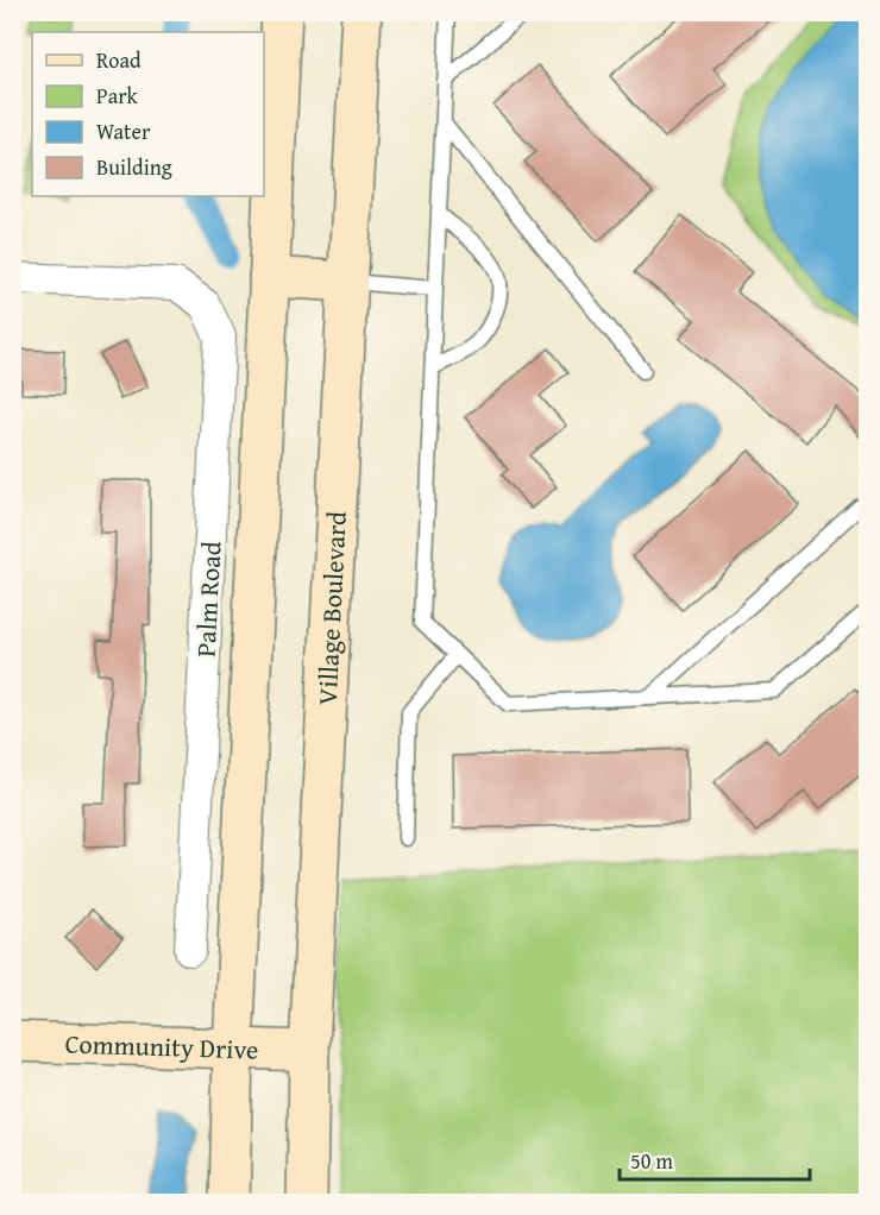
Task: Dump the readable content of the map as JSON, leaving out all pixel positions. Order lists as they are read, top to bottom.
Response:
{
  "streets": {
    "street": ["Palm Road", "Village Boulevard", "Community Drive"]
  },
  "crossings": [
    ["Village Boulevard", "Community Drive"]
  ],
  "legend": [
    "Road",
    "Park",
    "Water",
    "Building"
  ],
  "scale_bar": "50 m"
}
